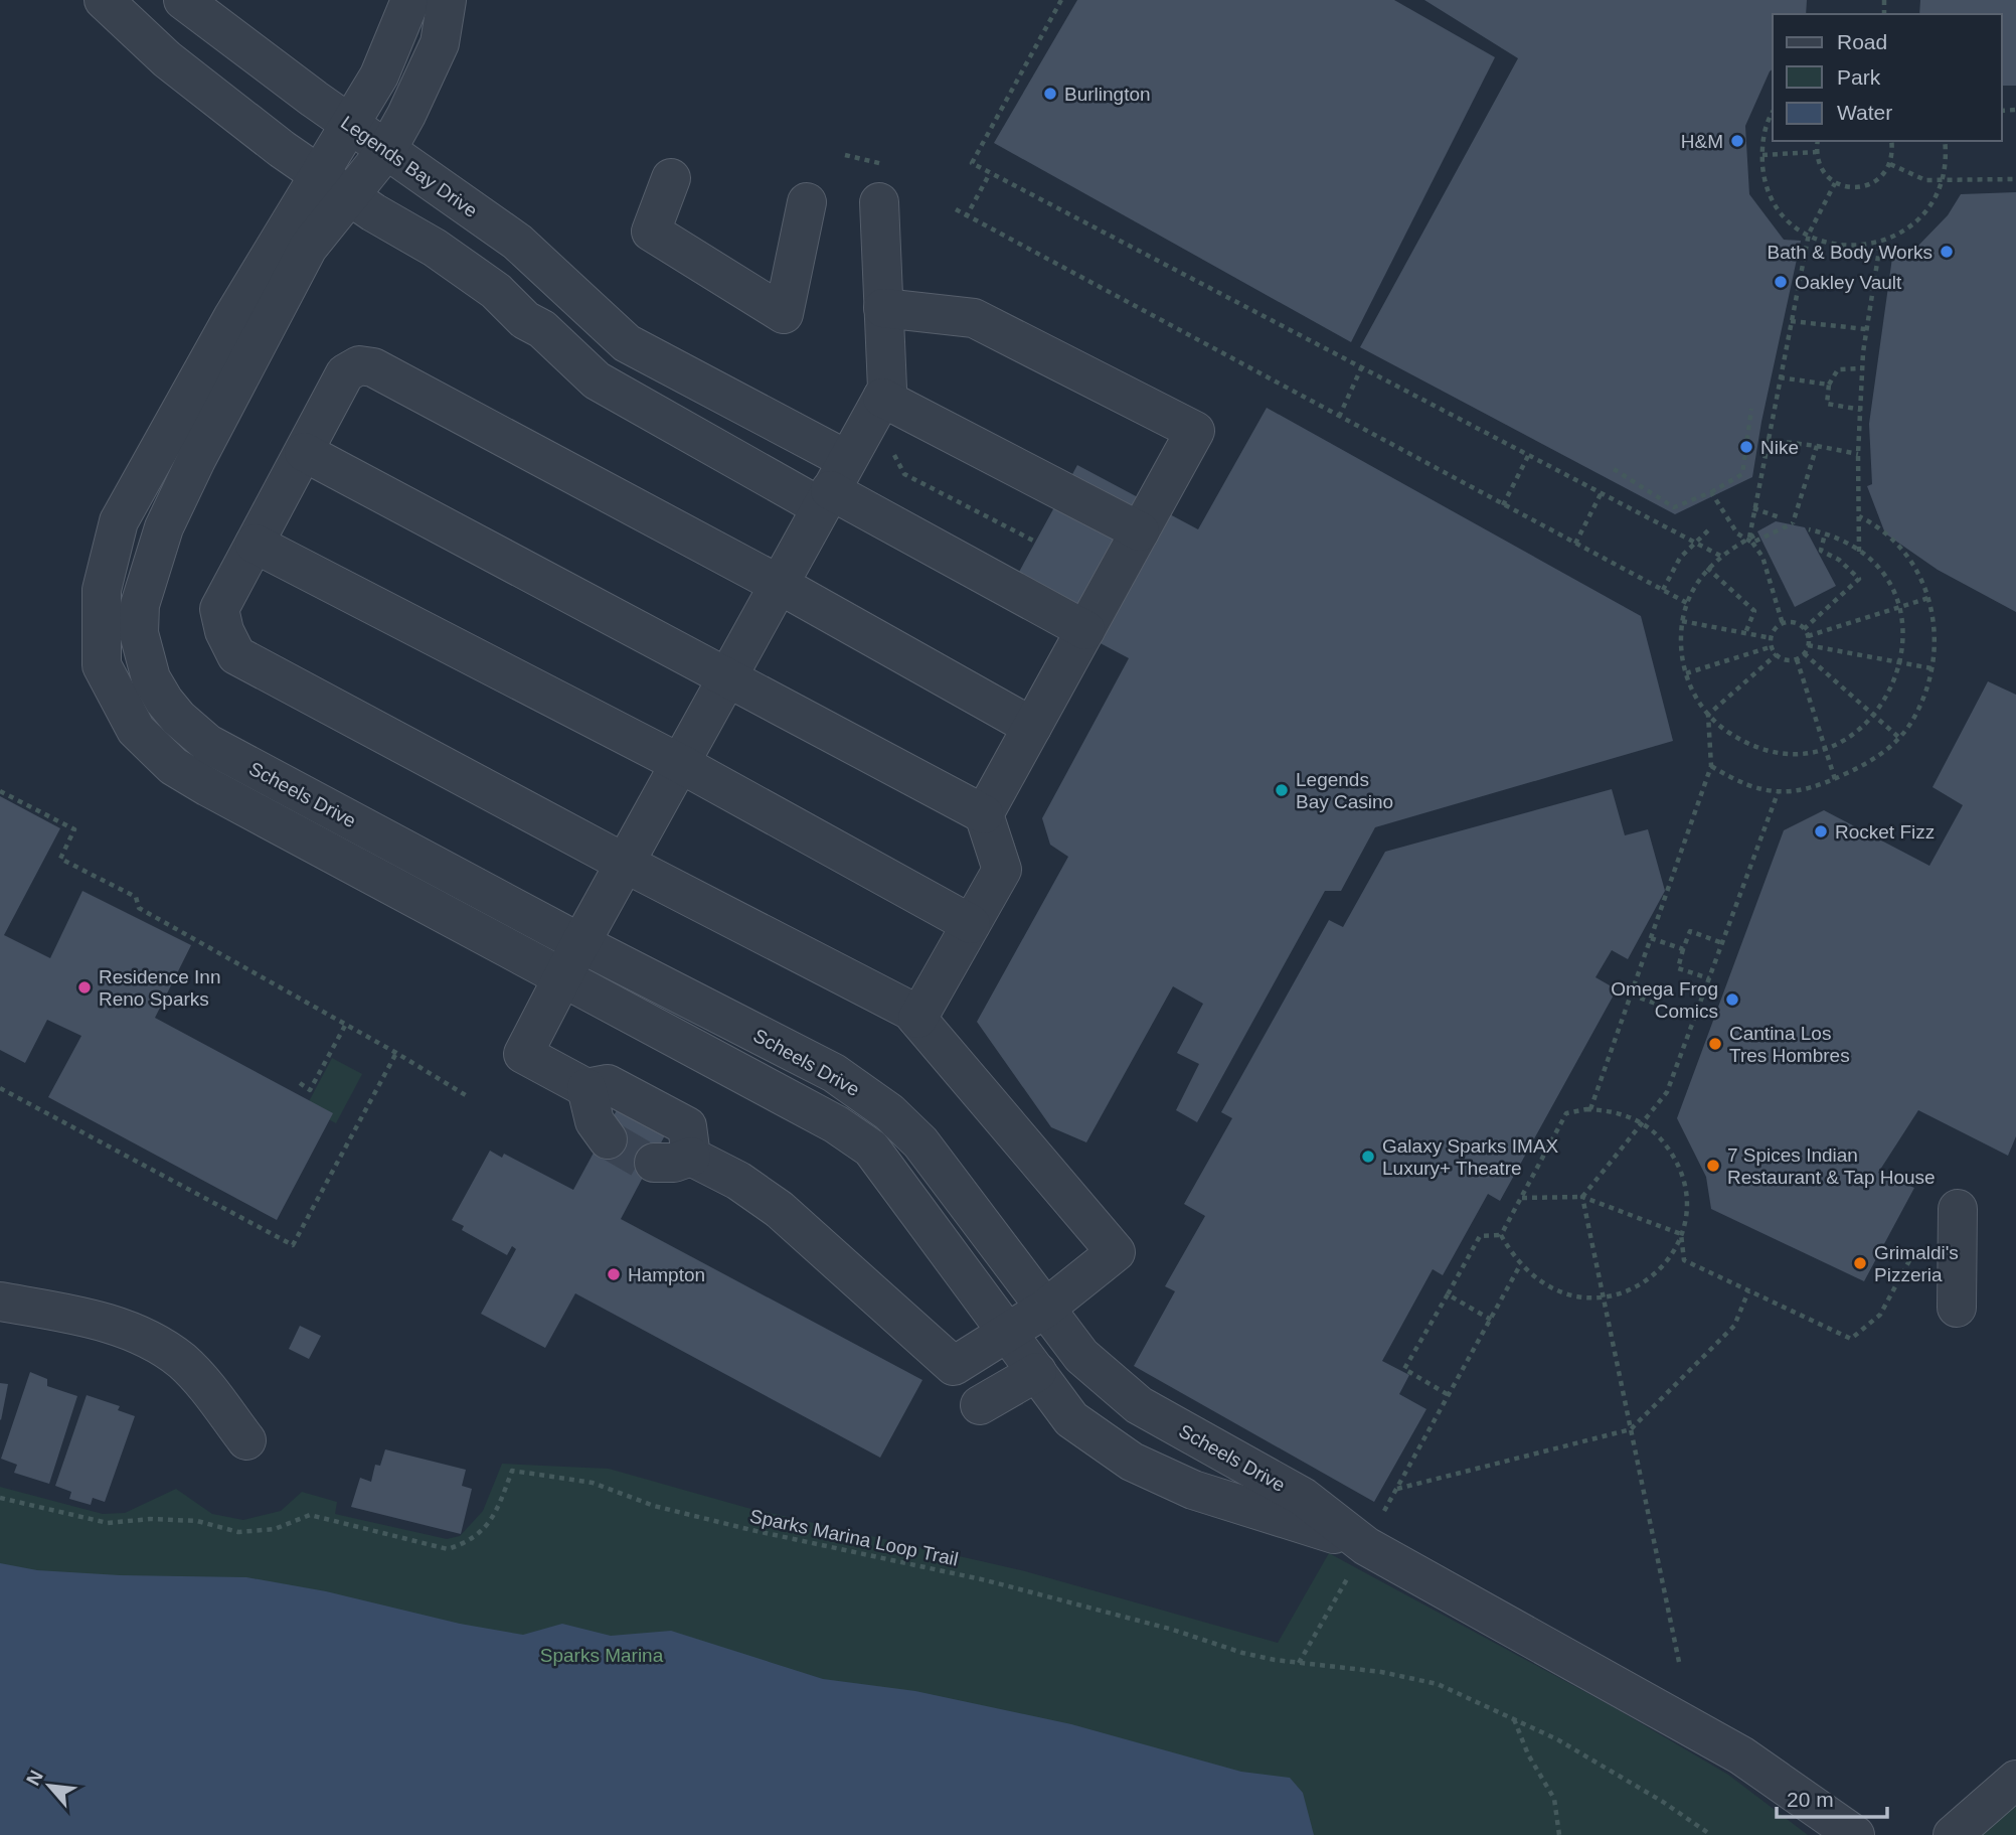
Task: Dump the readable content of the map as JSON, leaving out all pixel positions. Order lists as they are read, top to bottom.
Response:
{
  "streets": {
    "street": ["Legends Bay Drive", "Scheels Drive"],
    "path": ["Sparks Marina Loop Trail"]
  },
  "parks": ["Sparks Marina"],
  "places": [
    "Burlington",
    "H&M",
    "Bath & Body Works",
    "Oakley Vault",
    "Nike",
    "Legends Bay Casino",
    "Rocket Fizz",
    "Residence Inn Reno Sparks",
    "Omega Frog Comics",
    "Cantina Los Tres Hombres",
    "Galaxy Sparks IMAX Luxury+ Theatre",
    "7 Spices Indian Restaurant & Tap House",
    "Grimaldi's Pizzeria",
    "Hampton"
  ],
  "legend": ["Road", "Park", "Water"],
  "scale_bar": "20 m",
  "north": "top left"
}
